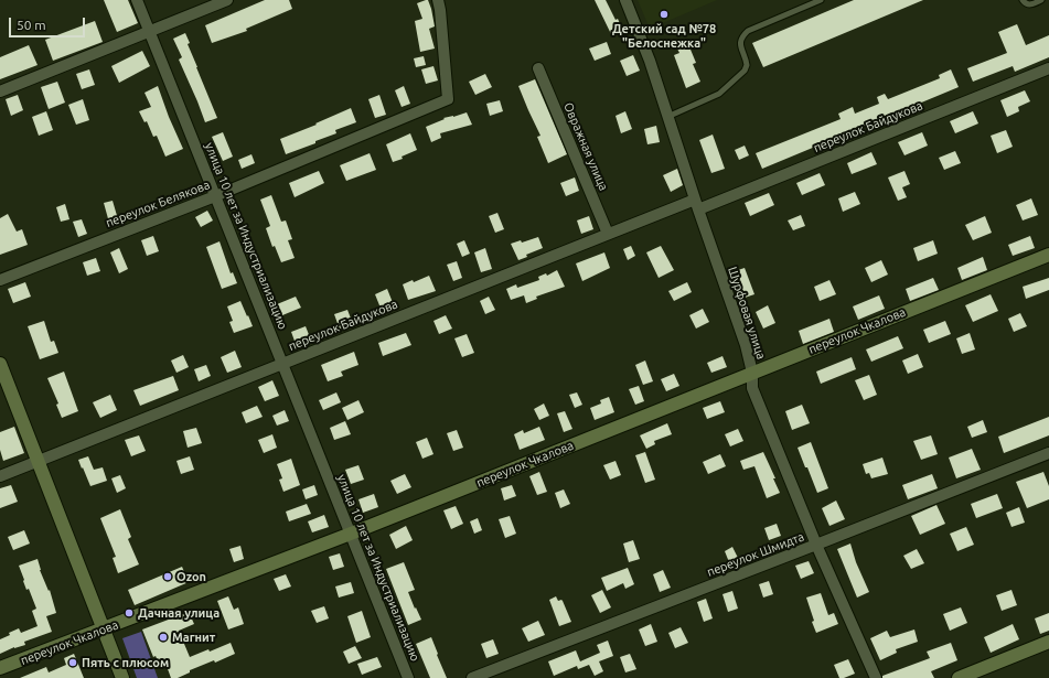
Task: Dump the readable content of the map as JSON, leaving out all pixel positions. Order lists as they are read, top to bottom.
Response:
{
  "streets": {
    "street": [
      "переулок Байдукова",
      "Овражная улица",
      "переулок Белякова",
      "улица 10 лет за Индустриализацию",
      "Шурфовая улица",
      "переулок Чкалова",
      "переулок Шмидта"
    ]
  },
  "crossings": [
    ["переулок Байдукова", "Овражная улица"],
    ["переулок Байдукова", "улица 10 лет за Индустриализацию"],
    ["переулок Байдукова", "Шурфовая улица"],
    ["переулок Белякова", "улица 10 лет за Индустриализацию"],
    ["улица 10 лет за Индустриализацию", "переулок Чкалова"],
    ["Шурфовая улица", "переулок Чкалова"],
    ["Шурфовая улица", "переулок Шмидта"]
  ],
  "places": [
    "Детский сад №78 \"Белоснежка\"",
    "Ozon",
    "Дачная улица",
    "Магнит",
    "Пять с плюсом"
  ],
  "scale_bar": "50 m"
}
